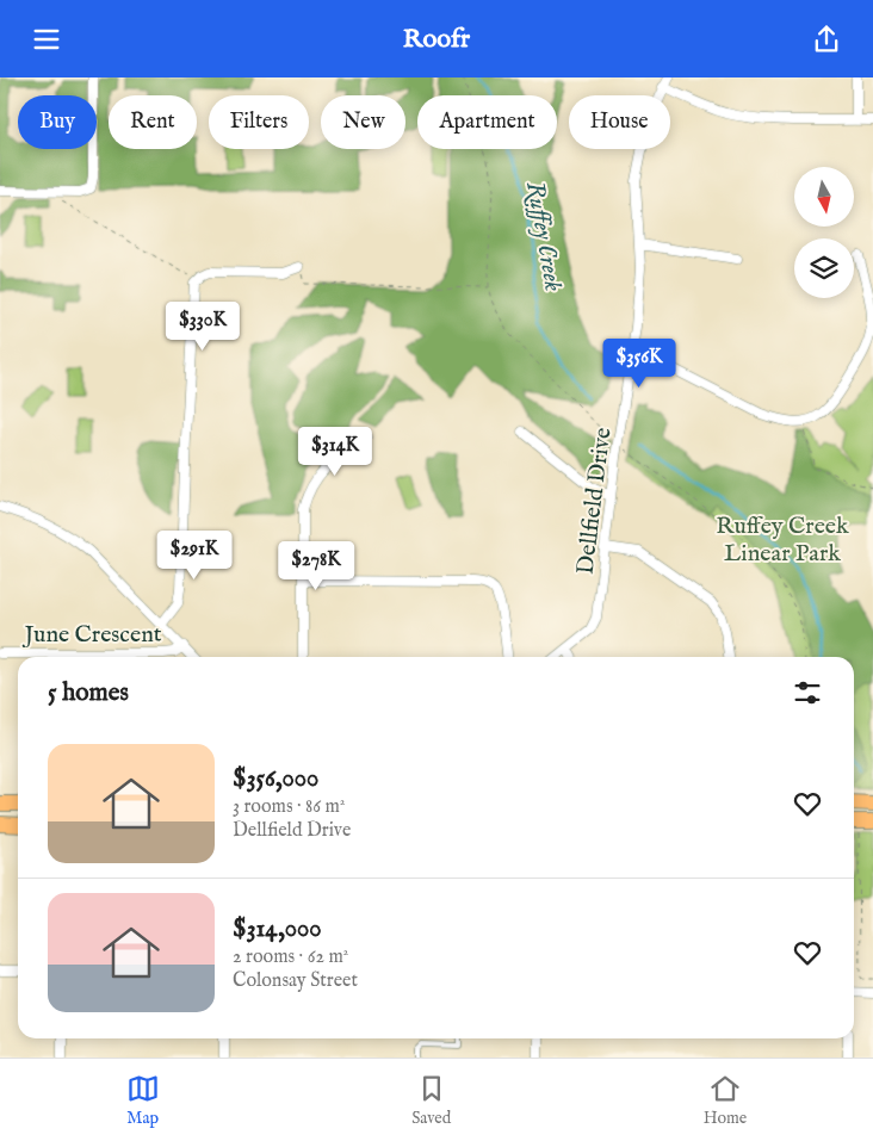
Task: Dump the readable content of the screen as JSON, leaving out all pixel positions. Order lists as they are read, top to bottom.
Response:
{
  "streets": {
    "street": ["Dellfield Drive", "June Crescent"]
  },
  "water": ["Ruffey Creek"],
  "parks": ["Ruffey Creek Linear Park"],
  "north": "bottom",
  "page": {
    "header": "Roofr",
    "chip": [
      "Buy",
      "Rent",
      "Filters",
      "New",
      "Apartment",
      "House"
    ],
    "price": [
      "$330K",
      "$356K",
      "$314K",
      "$291K",
      "$278K"
    ],
    "heading": "5 homes",
    "list": [
      {
        "name": "$356,000",
        "note": "3 rooms · 86 m² · Dellfield Drive"
      },
      {
        "name": "$314,000",
        "note": "2 rooms · 62 m² · Colonsay Street"
      }
    ],
    "tabs": ["Map", "Saved", "Home"]
  }
}
